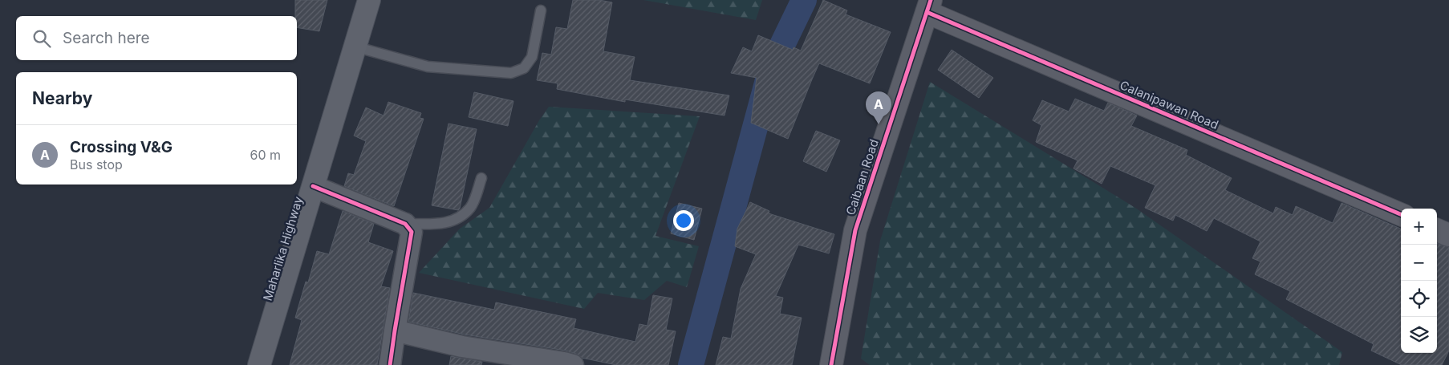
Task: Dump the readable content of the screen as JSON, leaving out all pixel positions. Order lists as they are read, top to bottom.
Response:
{
  "streets": {
    "main road": ["Maharlika Highway"],
    "street": ["Calanipawan Road", "Caibaan Road"]
  },
  "crossings": [
    ["Calanipawan Road", "Caibaan Road"]
  ],
  "page": {
    "search": "Search here",
    "heading": "Nearby",
    "pins": "A",
    "list": [
      {
        "mark": "A",
        "name": "Crossing V&G",
        "note": "Bus stop",
        "value": "60 m"
      }
    ],
    "map_buttons": ["+", "−"]
  }
}
